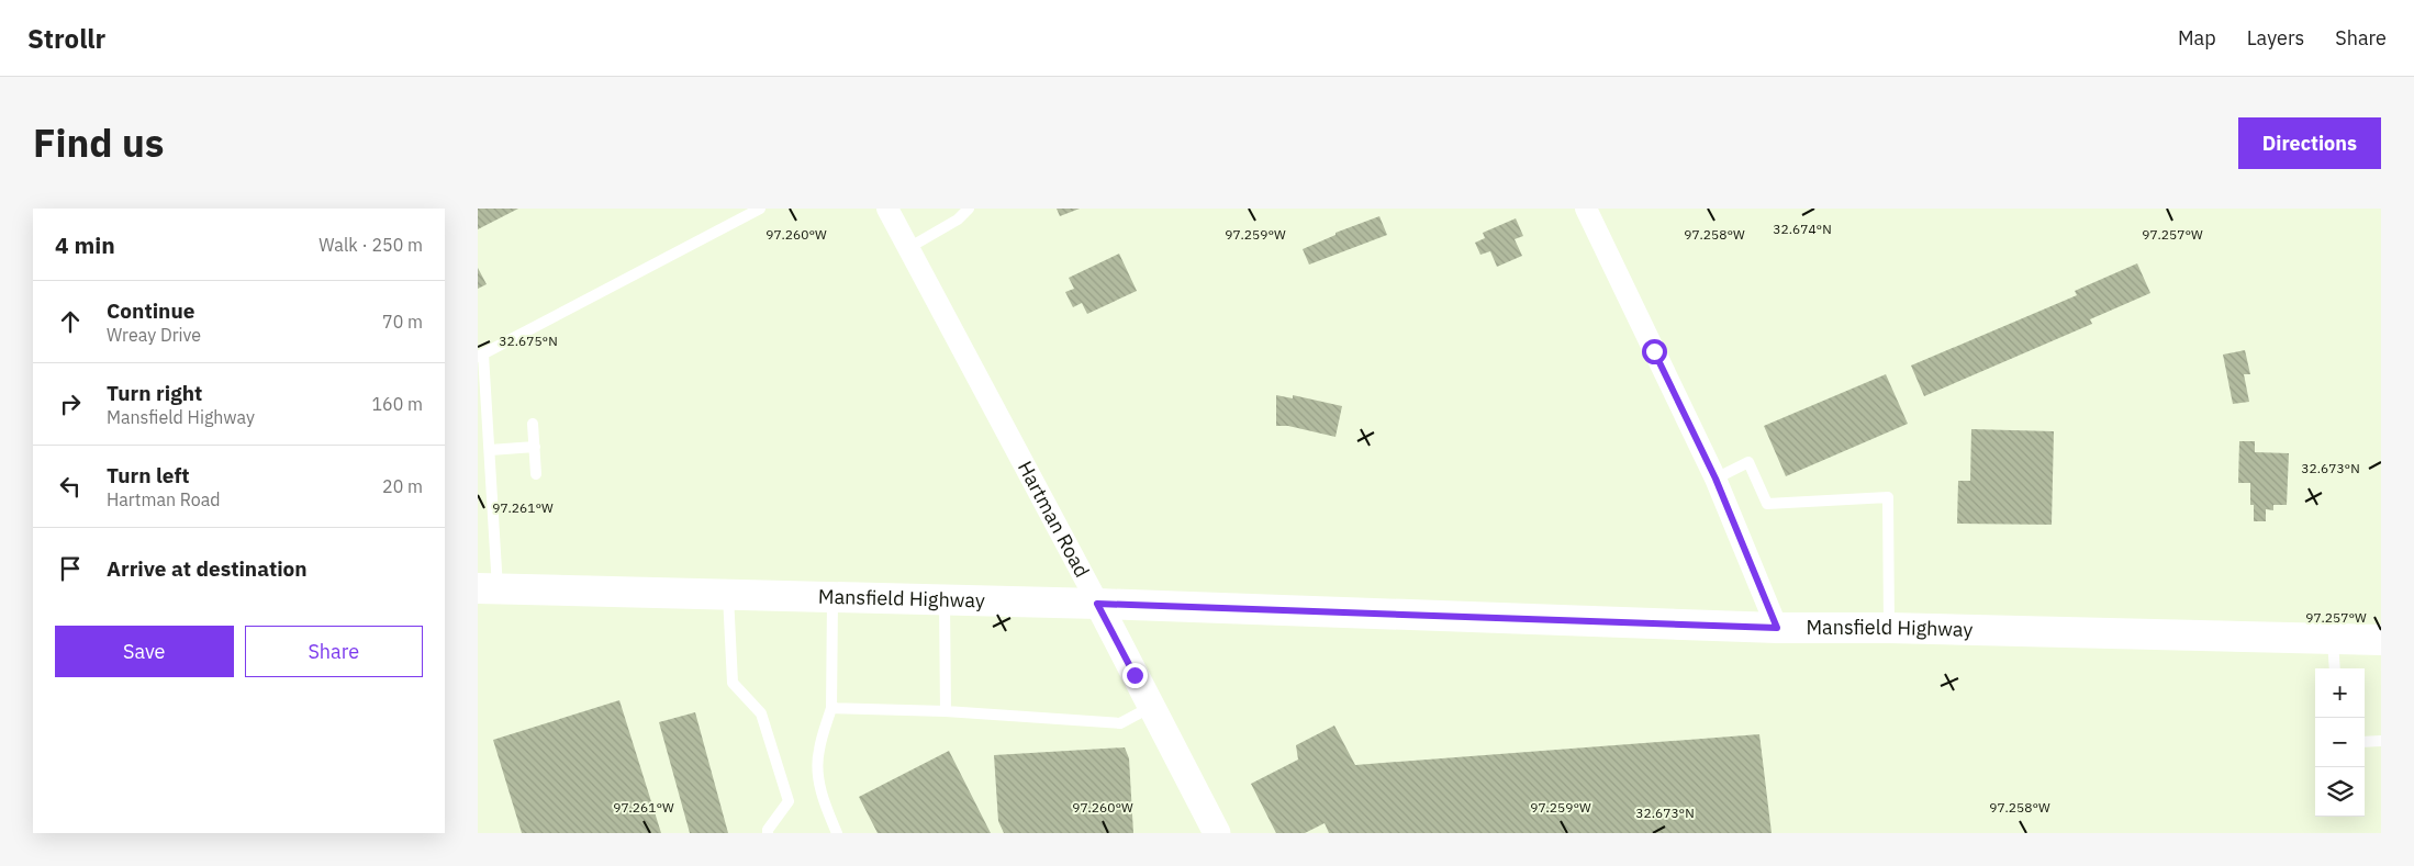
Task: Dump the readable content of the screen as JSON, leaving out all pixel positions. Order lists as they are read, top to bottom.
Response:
{
  "streets": {
    "main road": ["Mansfield Highway"],
    "street": ["Hartman Road"]
  },
  "crossings": [
    ["Hartman Road", "Mansfield Highway"]
  ],
  "page": {
    "header": "Strollr",
    "nav": ["Map", "Layers", "Share"],
    "title": "Find us",
    "buttons": [
      "Directions",
      ["Save", "Share"]
    ],
    "heading": ["4 min", "Walk · 250 m"],
    "list": [
      ["Continue", "Wreay Drive", "70 m"],
      ["Turn right", "Mansfield Highway", "160 m"],
      ["Turn left", "Hartman Road", "20 m"],
      "Arrive at destination"
    ],
    "map_buttons": ["+", "−"]
  },
  "coordinates": [
    "32.674°N",
    "97.260°W",
    "97.259°W",
    "97.258°W",
    "97.257°W",
    "32.675°N",
    "32.673°N",
    "97.261°W"
  ]
}
